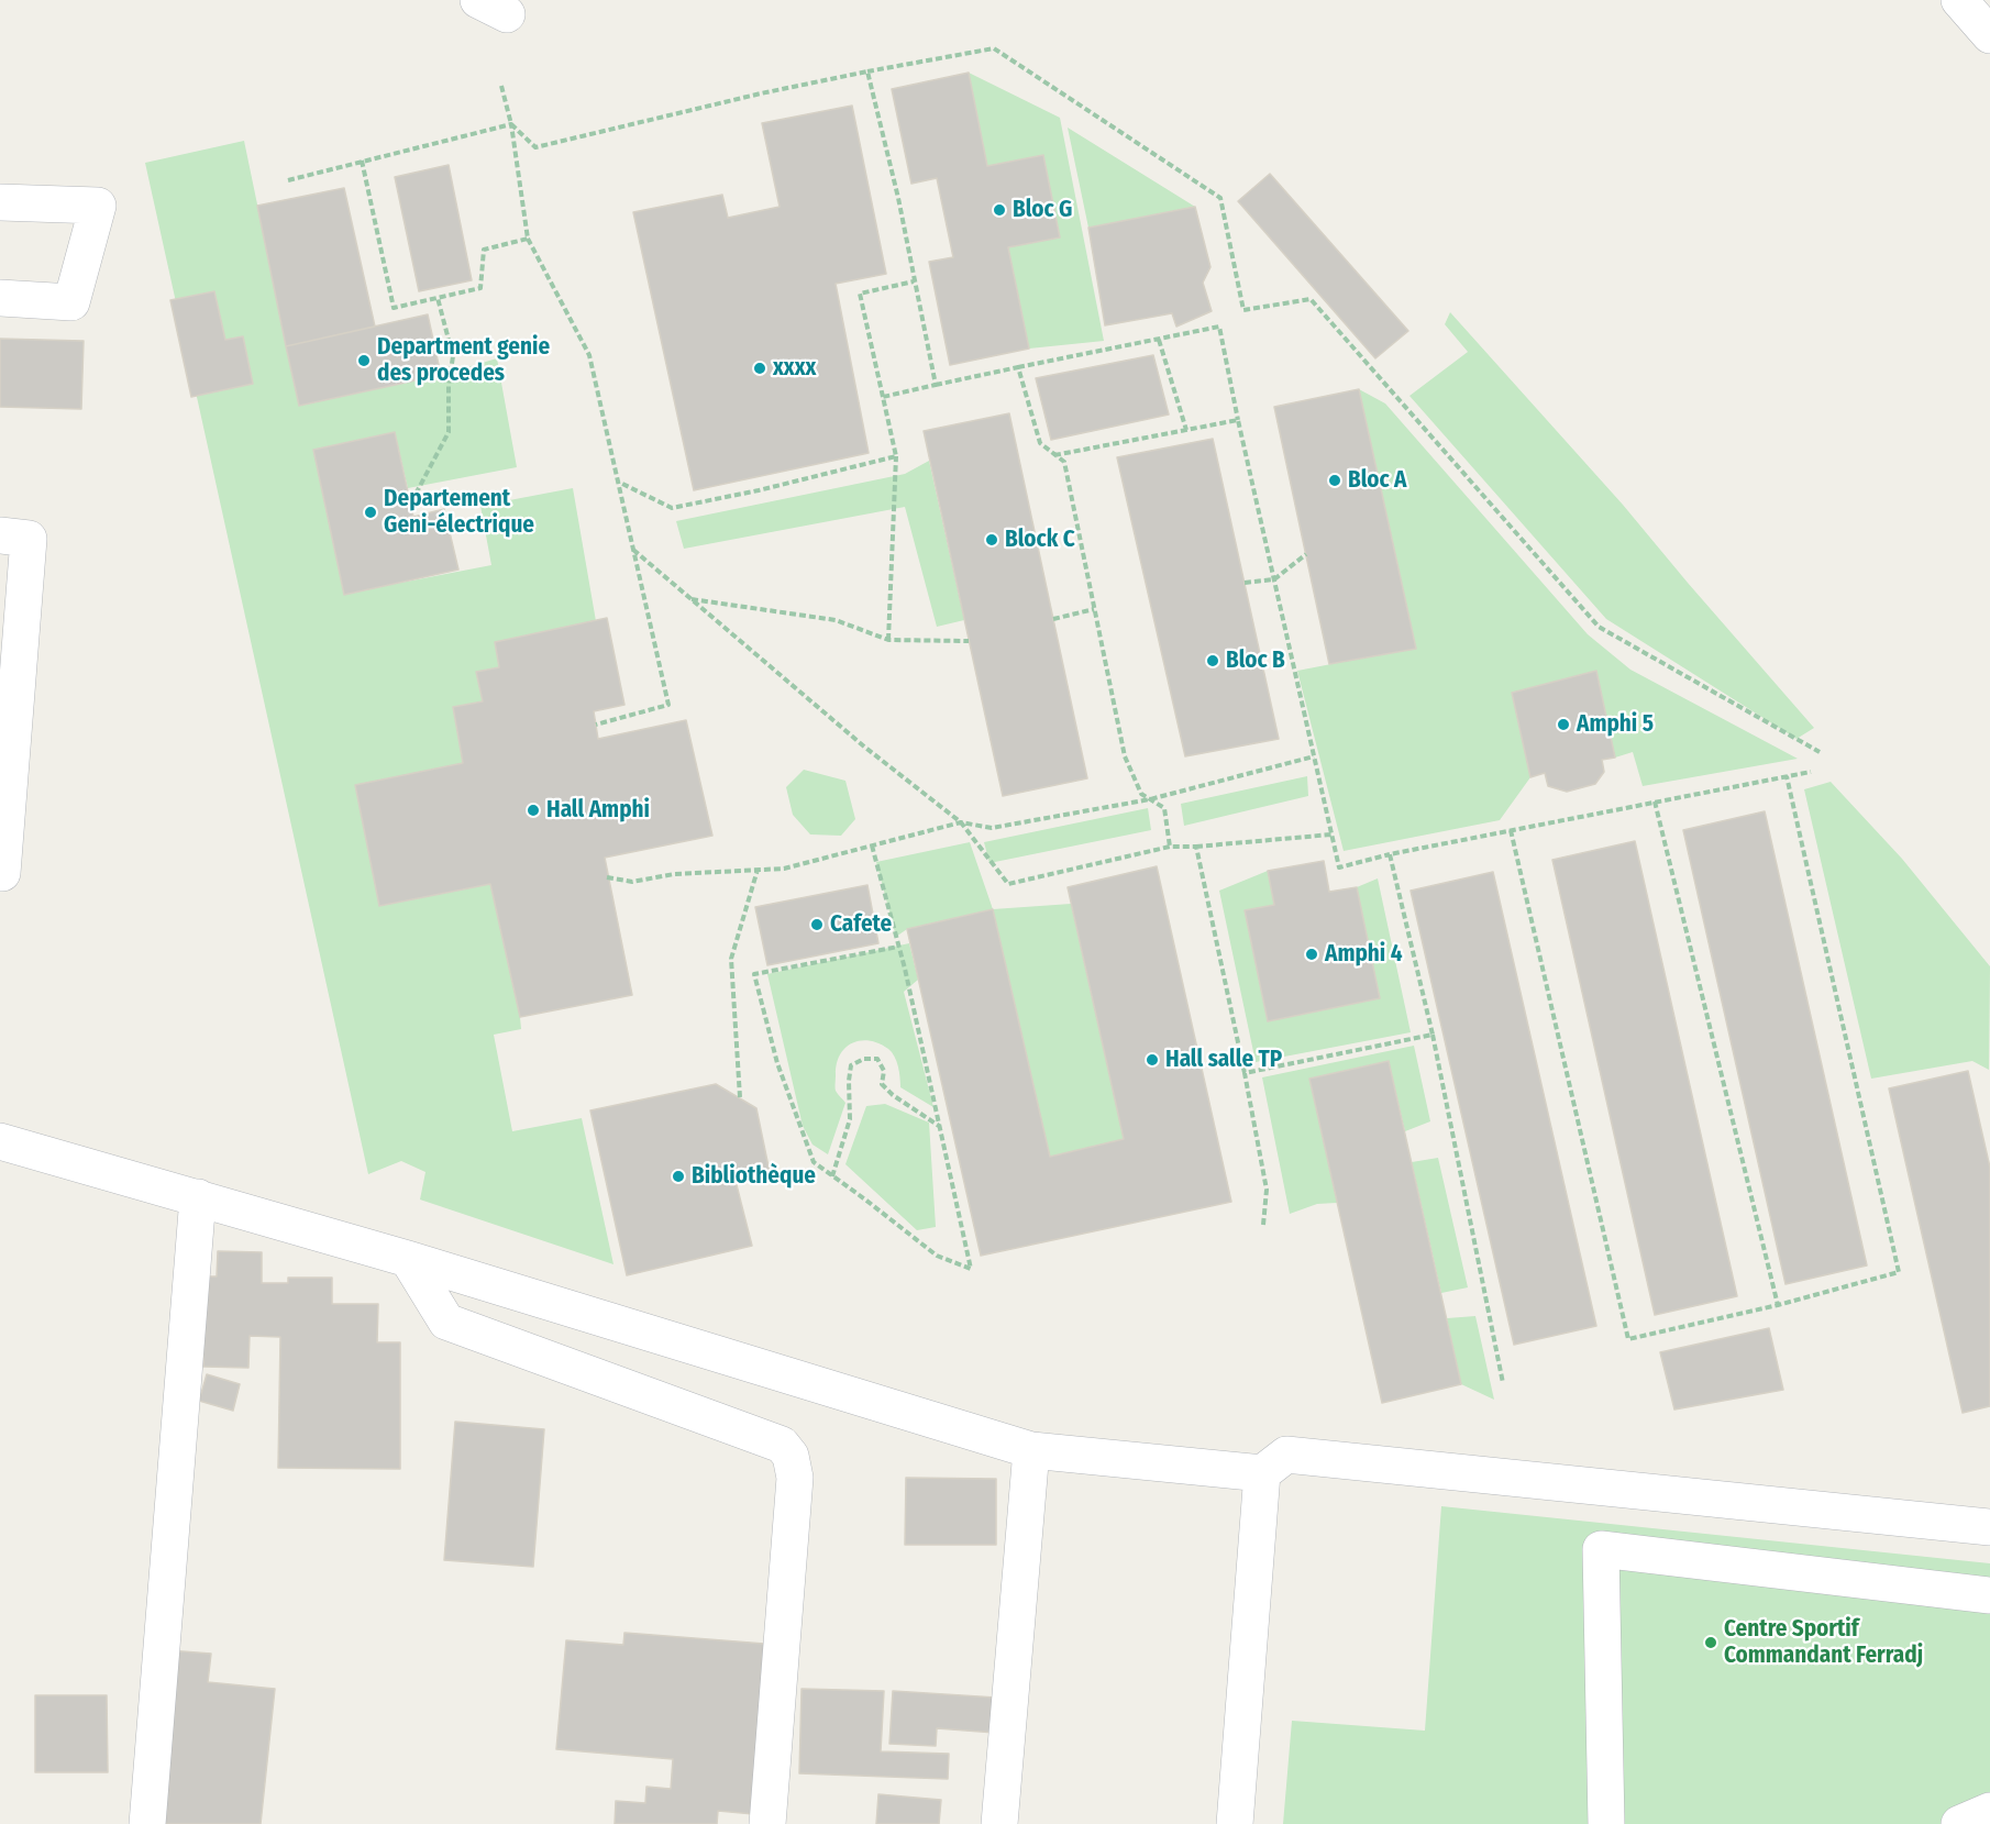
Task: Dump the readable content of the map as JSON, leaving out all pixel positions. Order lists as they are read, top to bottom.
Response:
{
  "places": [
    "Bloc G",
    "Department genie des procedes",
    "xxxx",
    "Bloc A",
    "Departement Geni-électrique",
    "Block C",
    "Bloc B",
    "Amphi 5",
    "Hall Amphi",
    "Cafete",
    "Amphi 4",
    "Hall salle TP",
    "Bibliothèque",
    "Centre Sportif Commandant Ferradj"
  ]
}
